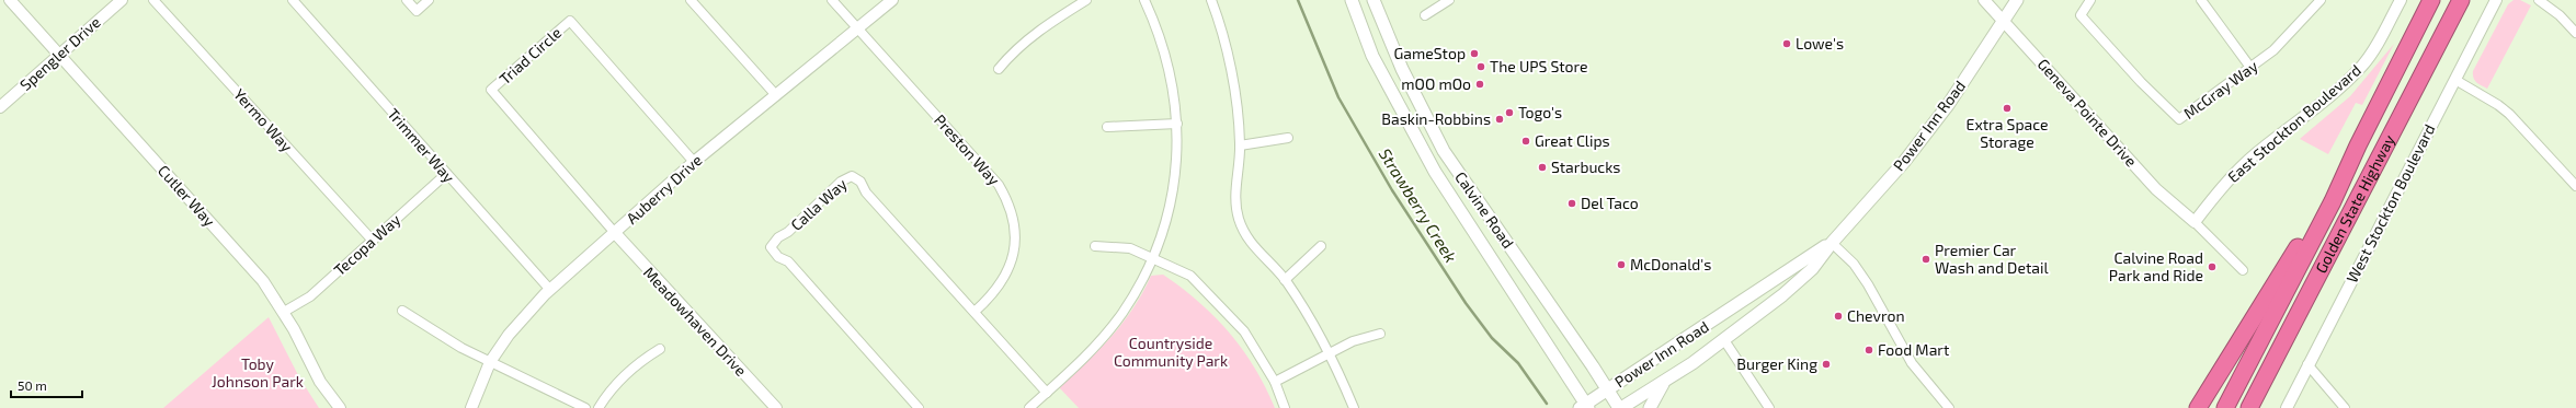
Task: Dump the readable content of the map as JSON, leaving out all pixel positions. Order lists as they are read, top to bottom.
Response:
{
  "streets": {
    "highway": ["Golden State Highway"],
    "main road": ["Power Inn Road", "Calvine Road"],
    "street": [
      "Spengler Drive",
      "Triad Circle",
      "McGray Way",
      "Geneva Pointe Drive",
      "Yermo Way",
      "East Stockton Boulevard",
      "Trimmer Way",
      "Preston Way",
      "Auberry Drive",
      "Cutler Way",
      "West Stockton Boulevard",
      "Calla Way",
      "Tecopa Way",
      "Meadowhaven Drive"
    ]
  },
  "crossings": [
    ["Spengler Drive", "Cutler Way"],
    ["Triad Circle", "Auberry Drive"],
    ["Triad Circle", "Meadowhaven Drive"],
    ["Geneva Pointe Drive", "East Stockton Boulevard"],
    ["Geneva Pointe Drive", "Power Inn Road"],
    ["Yermo Way", "Tecopa Way"],
    ["Power Inn Road", "Calvine Road"],
    ["Trimmer Way", "Auberry Drive"],
    ["Trimmer Way", "Tecopa Way"],
    ["Preston Way", "Auberry Drive"],
    ["Preston Way", "Calla Way"],
    ["Auberry Drive", "Meadowhaven Drive"],
    ["Cutler Way", "Tecopa Way"]
  ],
  "water": ["Strawberry Creek"],
  "parks": ["Countryside Community Park", "Toby Johnson Park"],
  "places": [
    "Lowe's",
    "GameStop",
    "The UPS Store",
    "mOO mOo",
    "Extra Space Storage",
    "Togo's",
    "Baskin-Robbins",
    "Great Clips",
    "Starbucks",
    "Del Taco",
    "Premier Car Wash and Detail",
    "McDonald's",
    "Calvine Road Park and Ride",
    "Chevron",
    "Food Mart",
    "Burger King"
  ],
  "scale_bar": "50 m"
}
